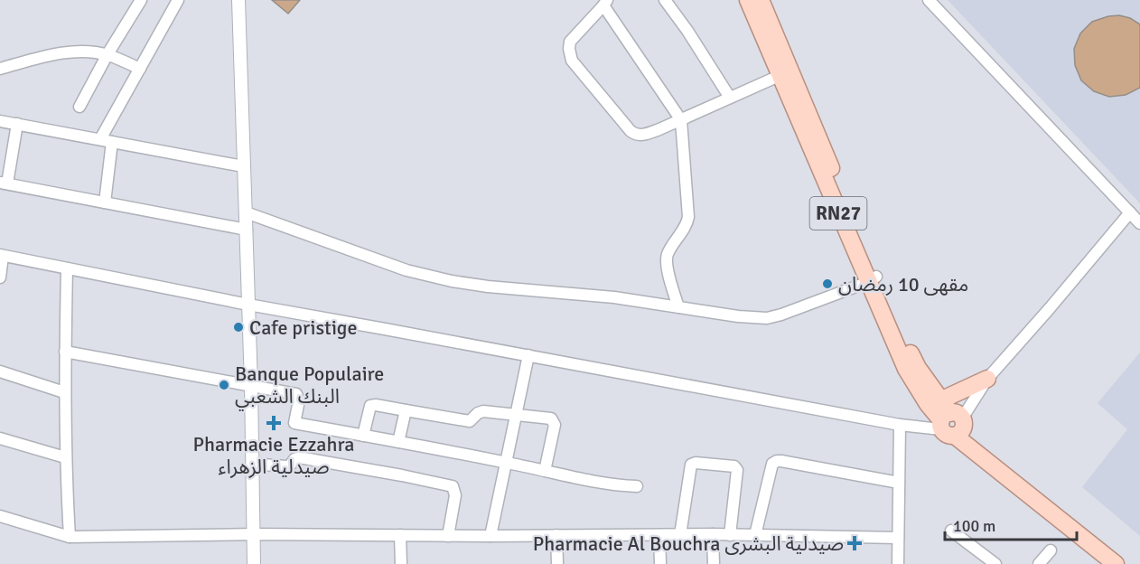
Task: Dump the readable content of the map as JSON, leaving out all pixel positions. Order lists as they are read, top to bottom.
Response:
{
  "streets": {
    "main road": ["RN27"]
  },
  "places": {
    "other": ["مقهى 10 رمضان", "Cafe pristige", "Banque Populaire البنك الشعبي"],
    "health": ["Pharmacie Ezzahra صيدلية الزهراء", "Pharmacie Al Bouchra صيدلية البشرى"]
  },
  "scale_bar": "100 m"
}
